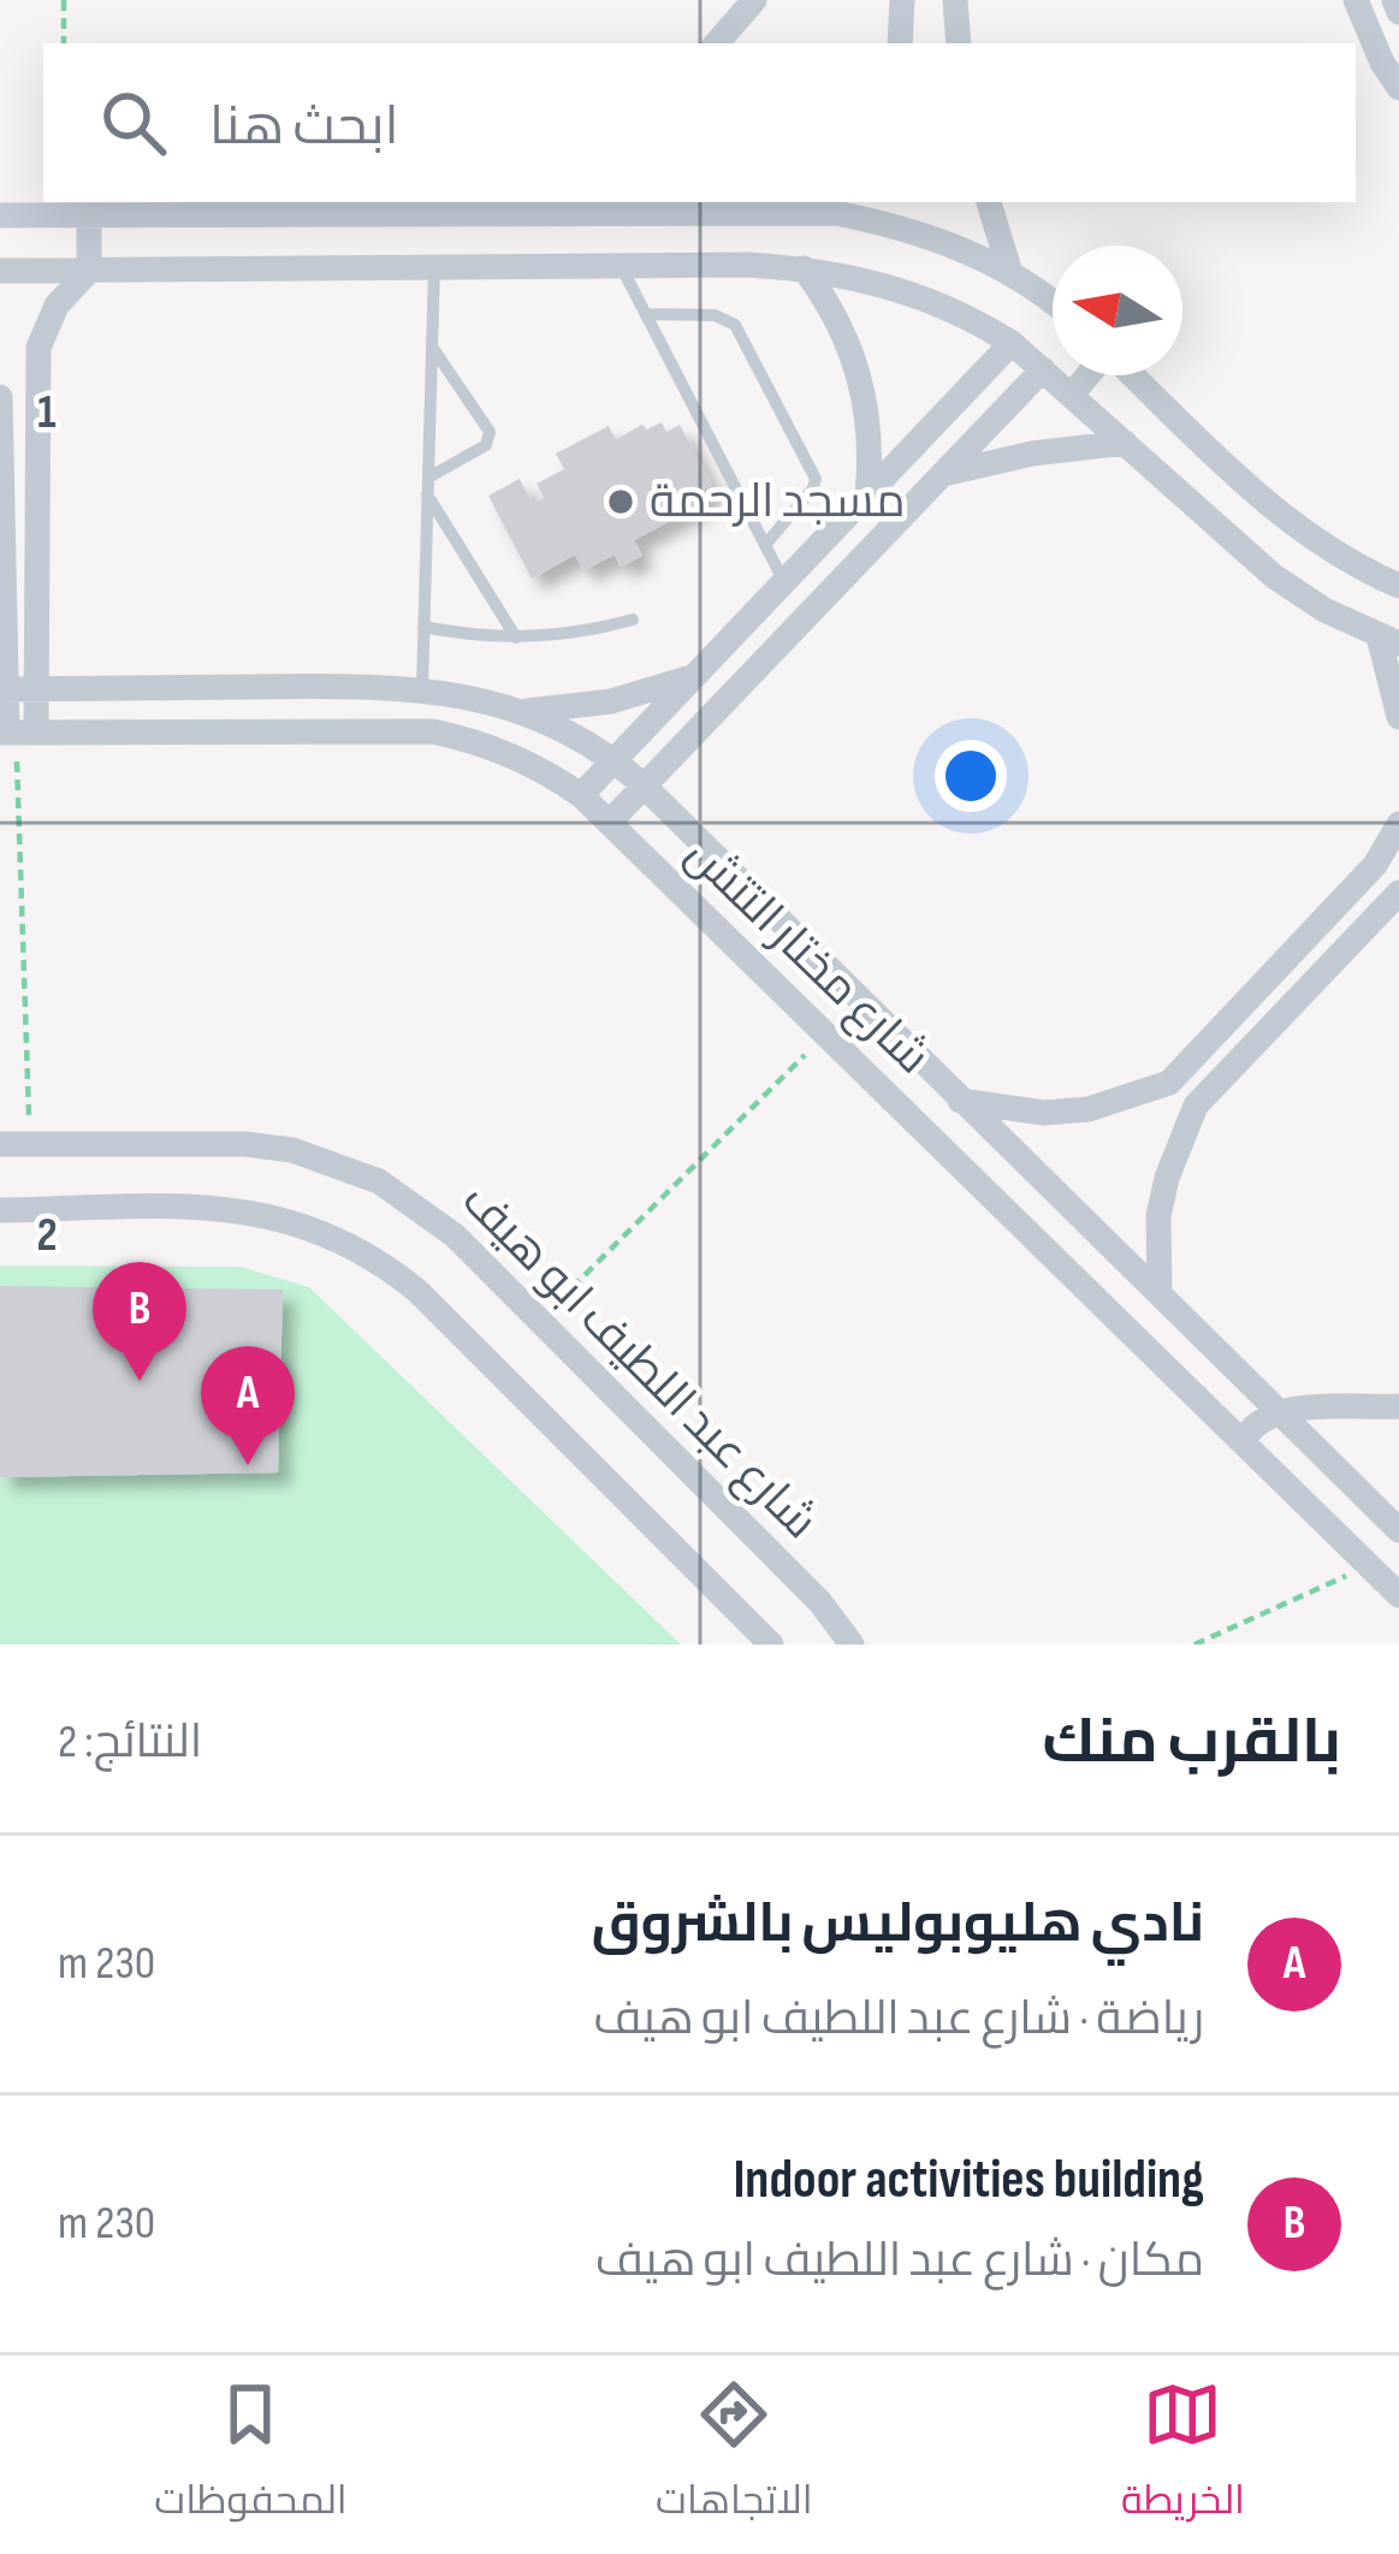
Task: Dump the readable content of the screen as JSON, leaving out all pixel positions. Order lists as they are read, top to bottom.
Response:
{
  "streets": {
    "street": ["شارع مختار التتش", "شارع عبد اللطيف ابو هيف"]
  },
  "places": ["مسجد الرحمة"],
  "north": "left",
  "page": {
    "search": "ابحث هنا",
    "pins": ["B", "A"],
    "heading": ["بالقرب منك", "النتائج: 2"],
    "list": [
      {
        "mark": "A",
        "name": "نادي هليوبوليس بالشروق",
        "note": "رياضة · شارع عبد اللطيف ابو هيف",
        "value": "230 m"
      },
      {
        "mark": "B",
        "name": "Indoor activities building",
        "note": "مكان · شارع عبد اللطيف ابو هيف",
        "value": "230 m"
      }
    ],
    "nav": ["الخريطة", "الاتجاهات", "المحفوظات"]
  },
  "grid": {
    "rows": ["1", "2"]
  }
}
